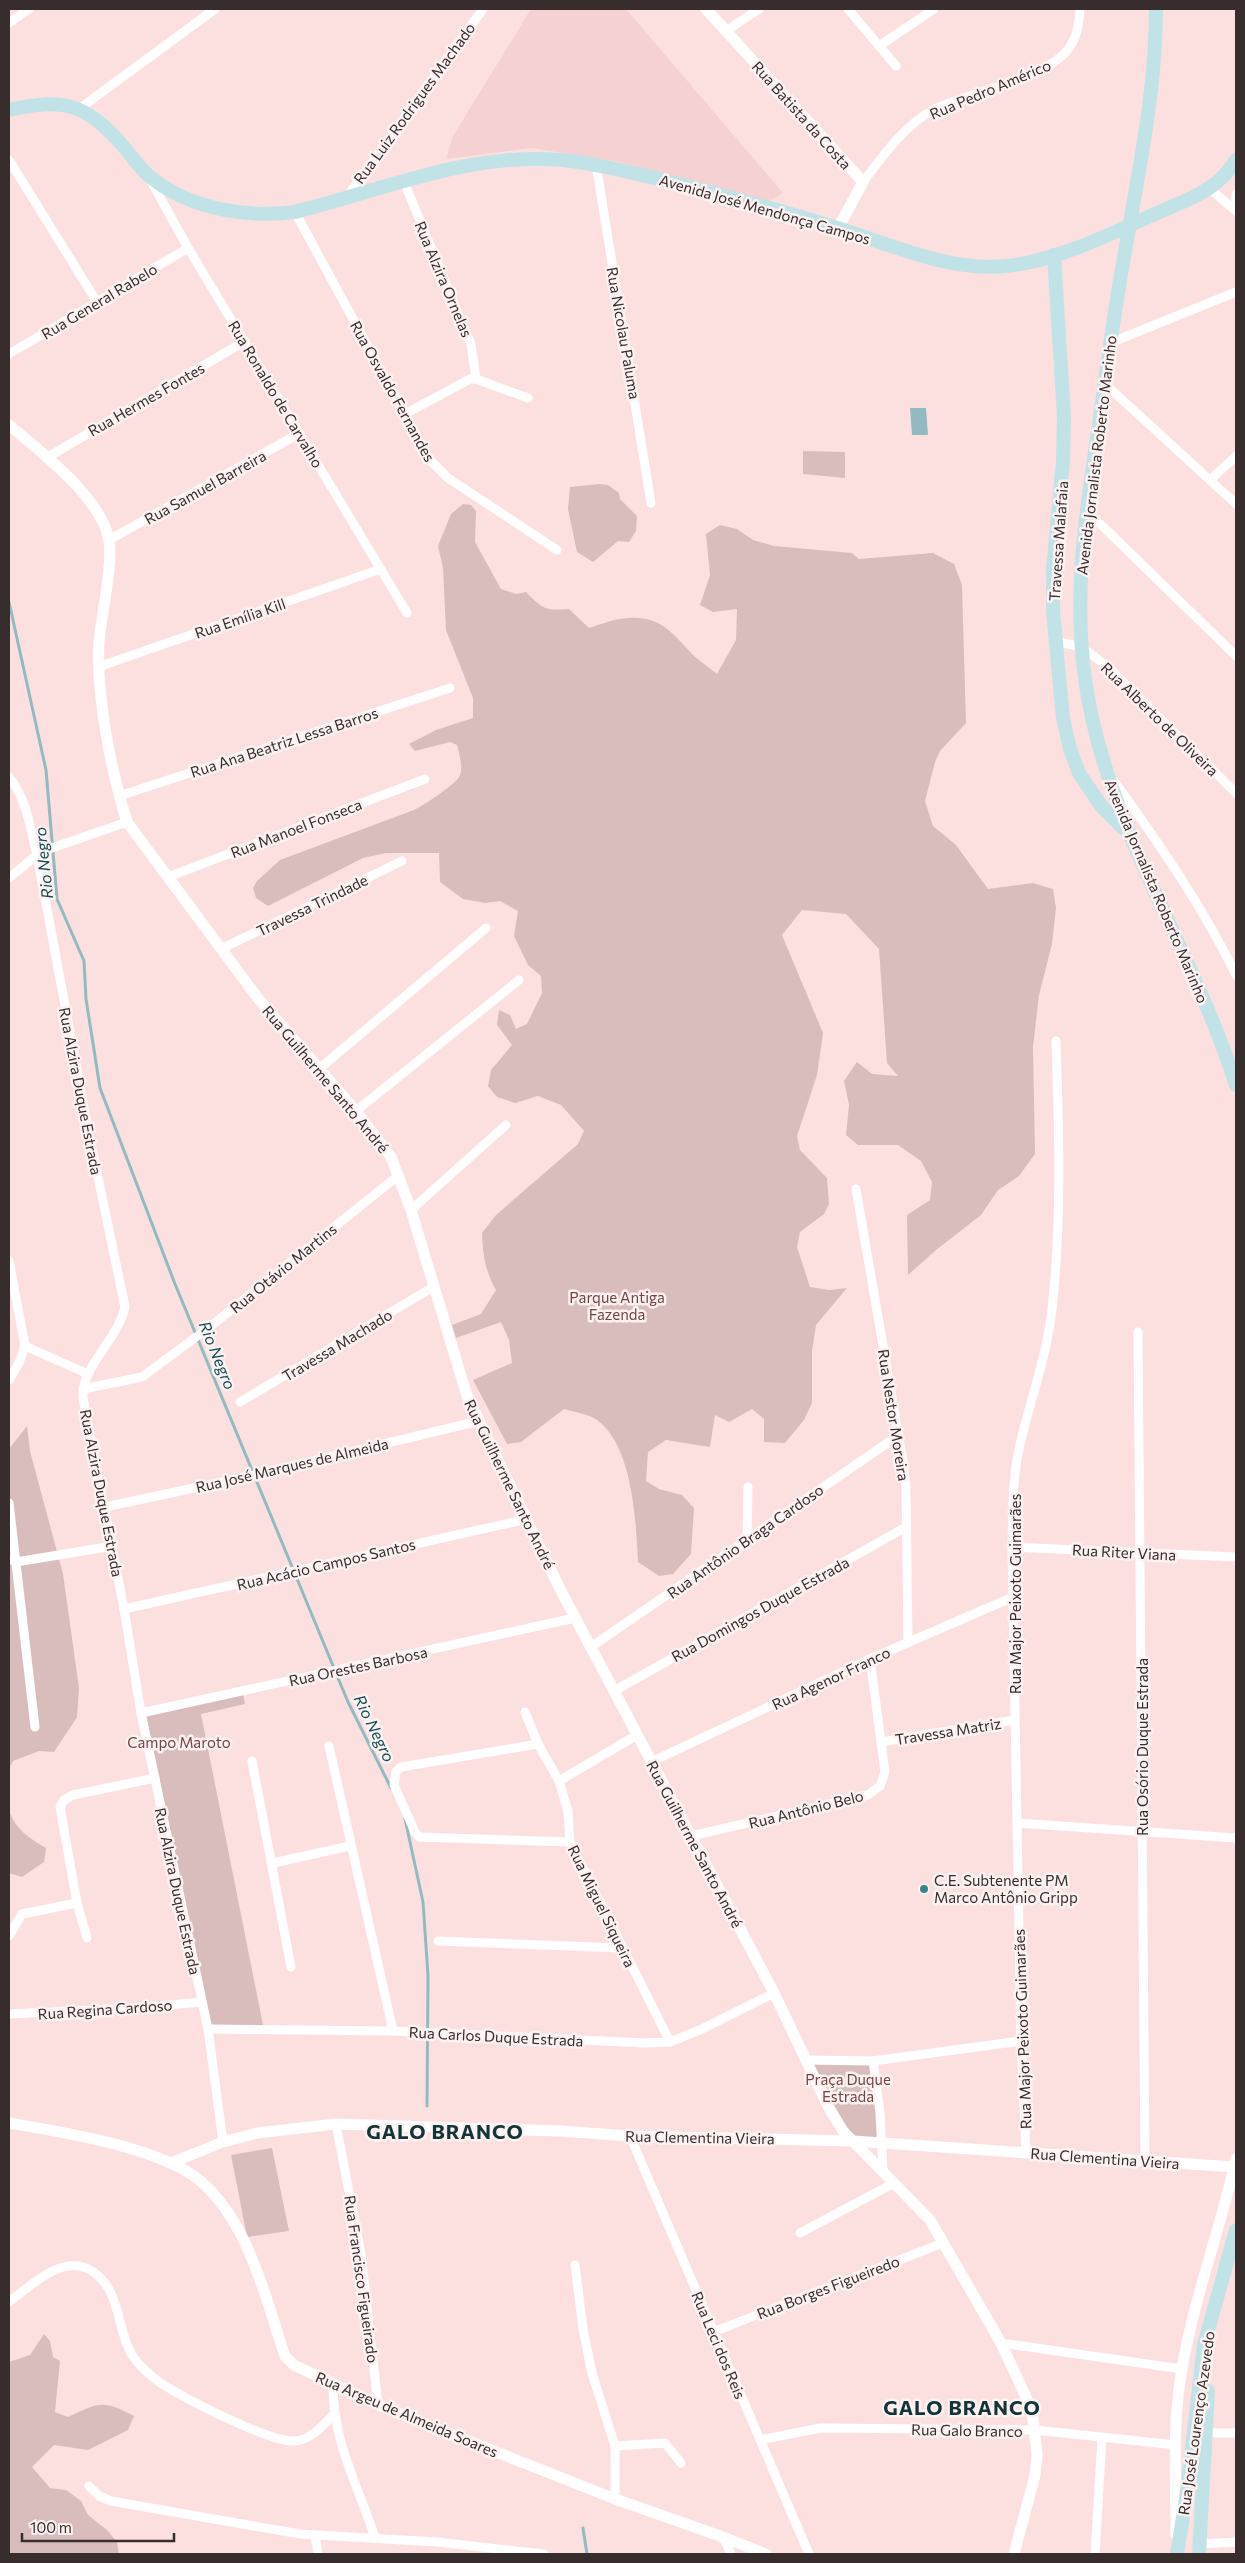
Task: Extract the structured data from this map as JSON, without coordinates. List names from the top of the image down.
{
  "streets": {
    "main road": [
      "Avenida José Mendonça Campos",
      "Avenida Jornalista Roberto Marinho",
      "Travessa Malafaia",
      "Rua José Lourenço Azevedo"
    ],
    "street": [
      "Rua Pedro Américo",
      "Rua Luiz Rodrigues Machado",
      "Rua Batista da Costa",
      "Rua Alzira Ornelas",
      "Rua General Rabelo",
      "Rua Nicolau Paluma",
      "Rua Osvaldo Fernandes",
      "Rua Ronaldo de Carvalho",
      "Rua Hermes Fontes",
      "Rua Samuel Barreira",
      "Rua Emília Kill",
      "Rua Alberto de Oliveira",
      "Rua Ana Beatriz Lessa Barros",
      "Rua Manoel Fonseca",
      "Travessa Trindade",
      "Rua Guilherme Santo André",
      "Rua Alzira Duque Estrada",
      "Rua Otávio Martins",
      "Travessa Machado",
      "Rua Nestor Moreira",
      "Rua José Marques de Almeida",
      "Rua Antônio Braga Cardoso",
      "Rua Riter Viana",
      "Rua Acácio Campos Santos",
      "Rua Major Peixoto Guimarães",
      "Rua Domingos Duque Estrada",
      "Rua Orestes Barbosa",
      "Rua Agenor Franco",
      "Travessa Matriz",
      "Rua Osório Duque Estrada",
      "Rua Antônio Belo",
      "Rua Miguel Siqueira",
      "Rua Regina Cardoso",
      "Rua Carlos Duque Estrada",
      "Rua Clementina Vieira",
      "Rua Francisco Figueirado",
      "Rua Borges Figueiredo",
      "Rua Leci dos Reis",
      "Rua Argeu de Almeida Soares",
      "Rua Galo Branco"
    ]
  },
  "crossings": [
    ["Rua Pedro Américo", "Rua Batista da Costa"],
    ["Rua Luiz Rodrigues Machado", "Avenida José Mendonça Campos"],
    ["Rua Batista da Costa", "Avenida José Mendonça Campos"],
    ["Avenida José Mendonça Campos", "Rua Alzira Ornelas"],
    ["Avenida José Mendonça Campos", "Rua Nicolau Paluma"],
    ["Avenida José Mendonça Campos", "Rua Osvaldo Fernandes"],
    ["Avenida José Mendonça Campos", "Rua Ronaldo de Carvalho"],
    ["Avenida José Mendonça Campos", "Avenida Jornalista Roberto Marinho"],
    ["Avenida José Mendonça Campos", "Travessa Malafaia"],
    ["Rua General Rabelo", "Rua Ronaldo de Carvalho"],
    ["Rua Ronaldo de Carvalho", "Rua Hermes Fontes"],
    ["Rua Ronaldo de Carvalho", "Rua Samuel Barreira"],
    ["Rua Ronaldo de Carvalho", "Rua Emília Kill"],
    ["Avenida Jornalista Roberto Marinho", "Travessa Malafaia"],
    ["Avenida Jornalista Roberto Marinho", "Rua Alberto de Oliveira"],
    ["Rua Samuel Barreira", "Rua Guilherme Santo André"],
    ["Rua Emília Kill", "Rua Guilherme Santo André"],
    ["Rua Ana Beatriz Lessa Barros", "Rua Guilherme Santo André"],
    ["Rua Manoel Fonseca", "Rua Guilherme Santo André"],
    ["Travessa Trindade", "Rua Guilherme Santo André"],
    ["Rua Guilherme Santo André", "Rua Otávio Martins"],
    ["Rua Guilherme Santo André", "Travessa Machado"],
    ["Rua Guilherme Santo André", "Rua José Marques de Almeida"],
    ["Rua Guilherme Santo André", "Rua Antônio Braga Cardoso"],
    ["Rua Guilherme Santo André", "Rua Acácio Campos Santos"],
    ["Rua Guilherme Santo André", "Rua Domingos Duque Estrada"],
    ["Rua Guilherme Santo André", "Rua Orestes Barbosa"],
    ["Rua Guilherme Santo André", "Rua Agenor Franco"],
    ["Rua Guilherme Santo André", "Rua Antônio Belo"],
    ["Rua Guilherme Santo André", "Rua Carlos Duque Estrada"],
    ["Rua Guilherme Santo André", "Rua Clementina Vieira"],
    ["Rua Guilherme Santo André", "Rua Borges Figueiredo"],
    ["Rua Guilherme Santo André", "Rua Galo Branco"],
    ["Rua Alzira Duque Estrada", "Rua Otávio Martins"],
    ["Rua Alzira Duque Estrada", "Rua José Marques de Almeida"],
    ["Rua Alzira Duque Estrada", "Rua Acácio Campos Santos"],
    ["Rua Alzira Duque Estrada", "Rua Orestes Barbosa"],
    ["Rua Alzira Duque Estrada", "Rua Regina Cardoso"],
    ["Rua Alzira Duque Estrada", "Rua Carlos Duque Estrada"],
    ["Rua Alzira Duque Estrada", "Rua Clementina Vieira"],
    ["Rua Nestor Moreira", "Rua Antônio Braga Cardoso"],
    ["Rua Nestor Moreira", "Rua Domingos Duque Estrada"],
    ["Rua Nestor Moreira", "Rua Agenor Franco"],
    ["Rua Riter Viana", "Rua Major Peixoto Guimarães"],
    ["Rua Riter Viana", "Rua Osório Duque Estrada"],
    ["Rua Major Peixoto Guimarães", "Rua Agenor Franco"],
    ["Rua Major Peixoto Guimarães", "Travessa Matriz"],
    ["Rua Major Peixoto Guimarães", "Rua Clementina Vieira"],
    ["Rua Agenor Franco", "Rua Antônio Belo"],
    ["Travessa Matriz", "Rua Antônio Belo"],
    ["Rua Osório Duque Estrada", "Rua Clementina Vieira"],
    ["Rua Miguel Siqueira", "Rua Carlos Duque Estrada"],
    ["Rua Clementina Vieira", "Rua Francisco Figueirado"],
    ["Rua Clementina Vieira", "Rua Leci dos Reis"],
    ["Rua Clementina Vieira", "Rua Argeu de Almeida Soares"],
    ["Rua Francisco Figueirado", "Rua Argeu de Almeida Soares"],
    ["Rua Borges Figueiredo", "Rua Leci dos Reis"],
    ["Rua Leci dos Reis", "Rua Galo Branco"]
  ],
  "districts": ["GALO BRANCO", "GALO BRANCO"],
  "water": ["Rio Negro"],
  "parks": ["Parque Antiga Fazenda", "Campo Maroto", "Praça Duque Estrada"],
  "places": ["C.E. Subtenente PM Marco Antônio Gripp"],
  "scale_bar": "100 m"
}
